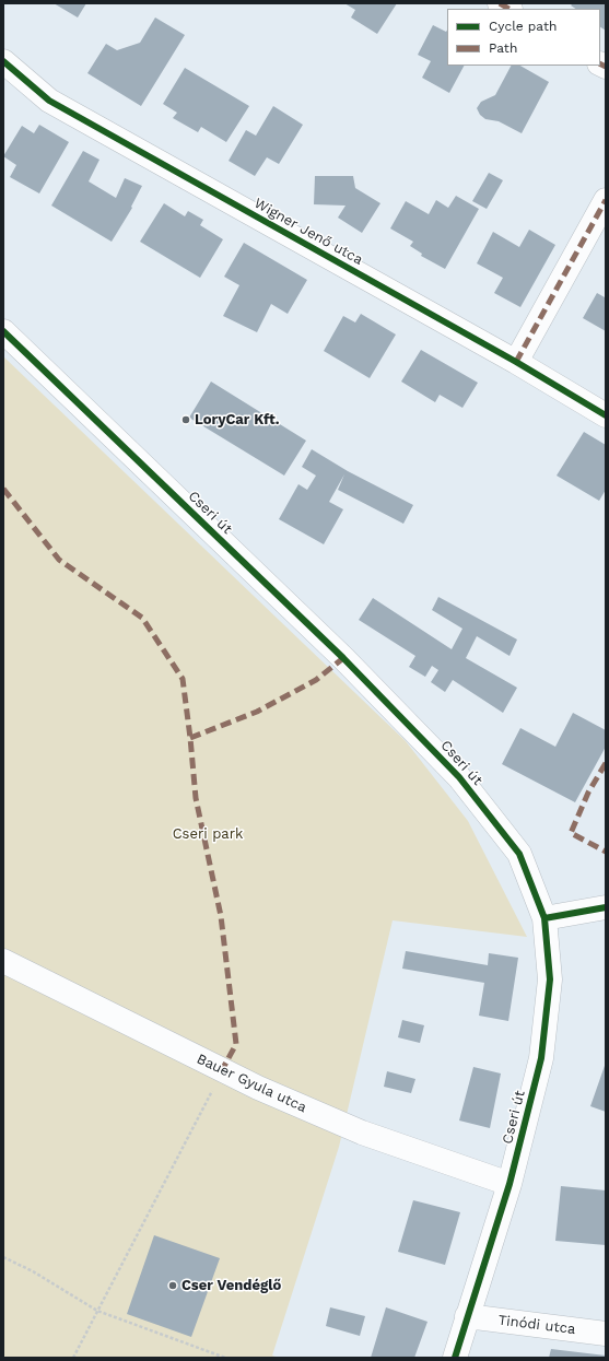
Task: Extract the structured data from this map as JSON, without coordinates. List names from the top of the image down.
{
  "streets": {
    "street": [
      "Wigner Jenő utca",
      "Cseri út",
      "Bauer Gyula utca",
      "Tinódi utca"
    ]
  },
  "crossings": [
    ["Cseri út", "Bauer Gyula utca"],
    ["Cseri út", "Tinódi utca"]
  ],
  "parks": ["Cseri park"],
  "places": ["LoryCar Kft.", "Cser Vendéglő"],
  "legend": ["Cycle path", "Path"]
}
